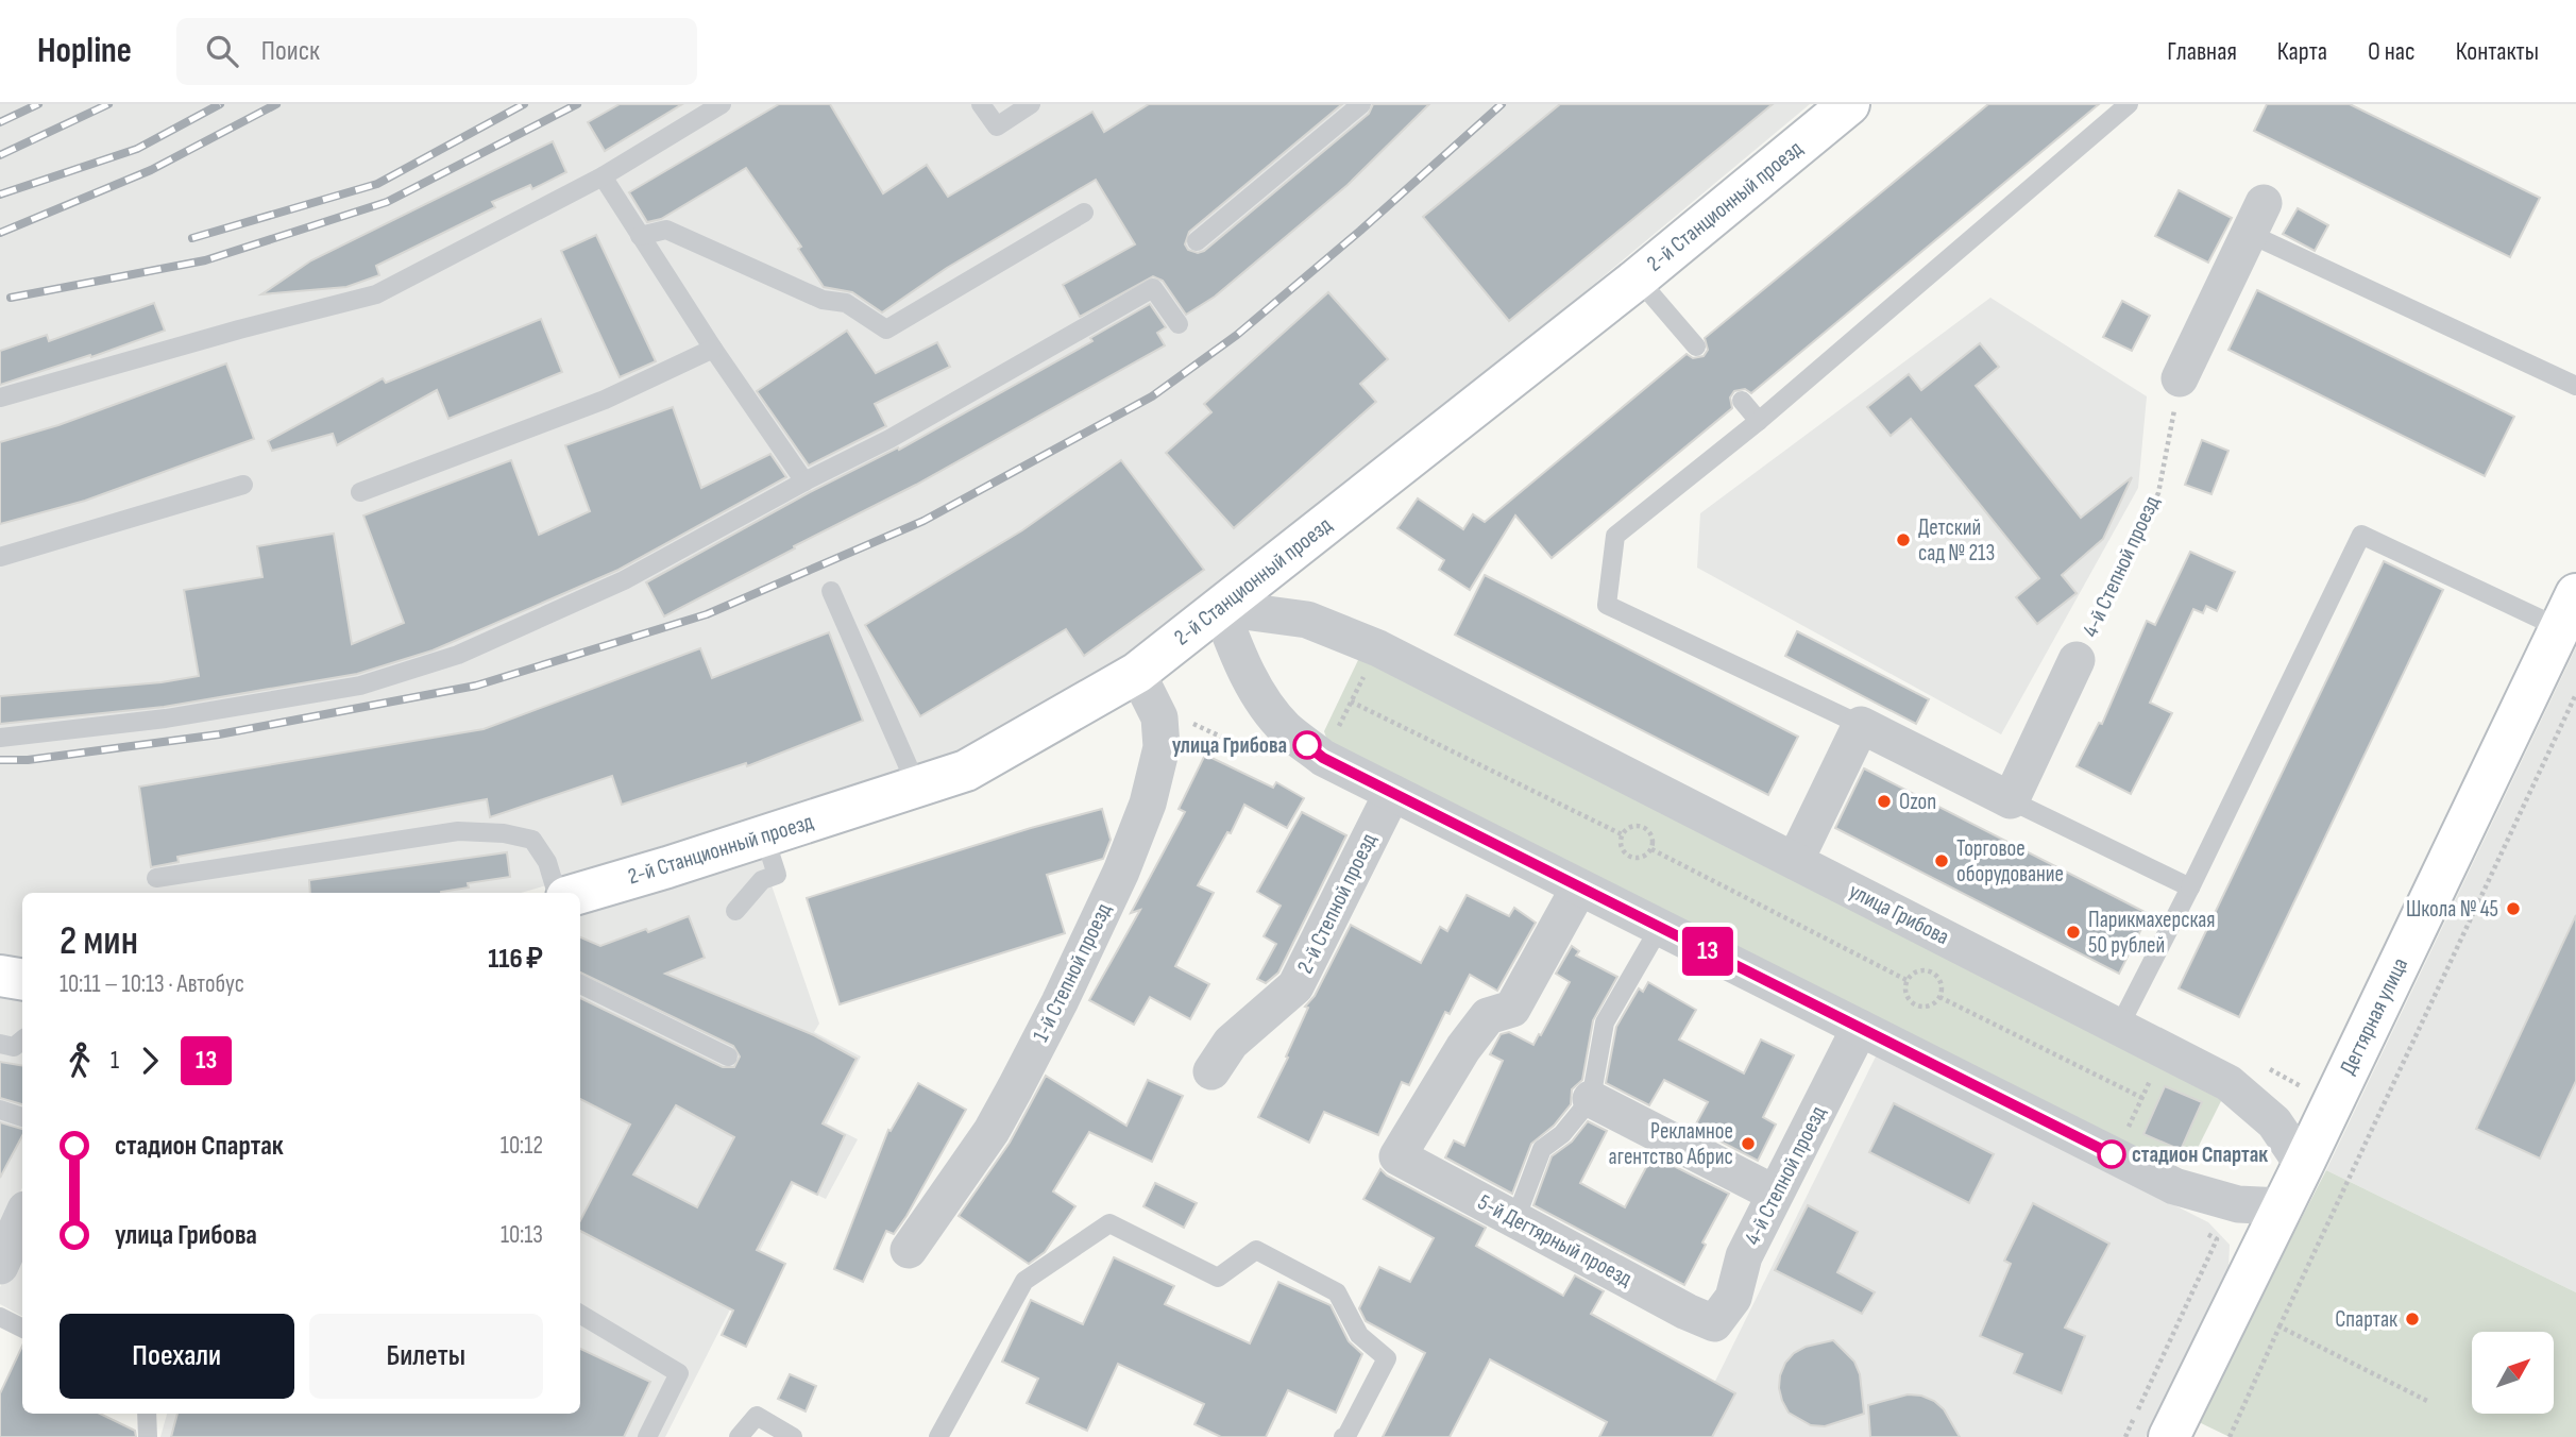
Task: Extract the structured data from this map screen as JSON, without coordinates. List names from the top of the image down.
{
  "streets": {
    "main road": ["2-й Станционный проезд", "Дегтярная улица"],
    "street": [
      "4-й Степной проезд",
      "2-й Степной проезд",
      "улица Грибова",
      "1-й Степной проезд",
      "5-й Дегтярный проезд"
    ]
  },
  "crossings": [
    ["2-й Станционный проезд", "улица Грибова"],
    ["2-й Станционный проезд", "1-й Степной проезд"],
    ["4-й Степной проезд", "5-й Дегтярный проезд"],
    ["улица Грибова", "Дегтярная улица"]
  ],
  "places": [
    "Детский сад № 213",
    "улица Грибова",
    "Ozon",
    "Торговое оборудование",
    "Школа № 45",
    "Парикмахерская 50 рублей",
    "Рекламное агентство Абрис",
    "стадион Спартак",
    "Спартак"
  ],
  "lines": ["bus line 13"],
  "north": "top right",
  "page": {
    "header": "Hopline",
    "search": "Поиск",
    "nav": [
      "Главная",
      "Карта",
      "О нас",
      "Контакты"
    ],
    "on_map": "13",
    "heading": ["2 мин", "10:11 – 10:13 · Автобус", "116 ₽"],
    "legs": ["1", "13"],
    "list": [
      {
        "name": "стадион Спартак",
        "value": "10:12"
      },
      {
        "name": "улица Грибова",
        "value": "10:13"
      }
    ],
    "buttons": ["Поехали", "Билеты"]
  }
}
